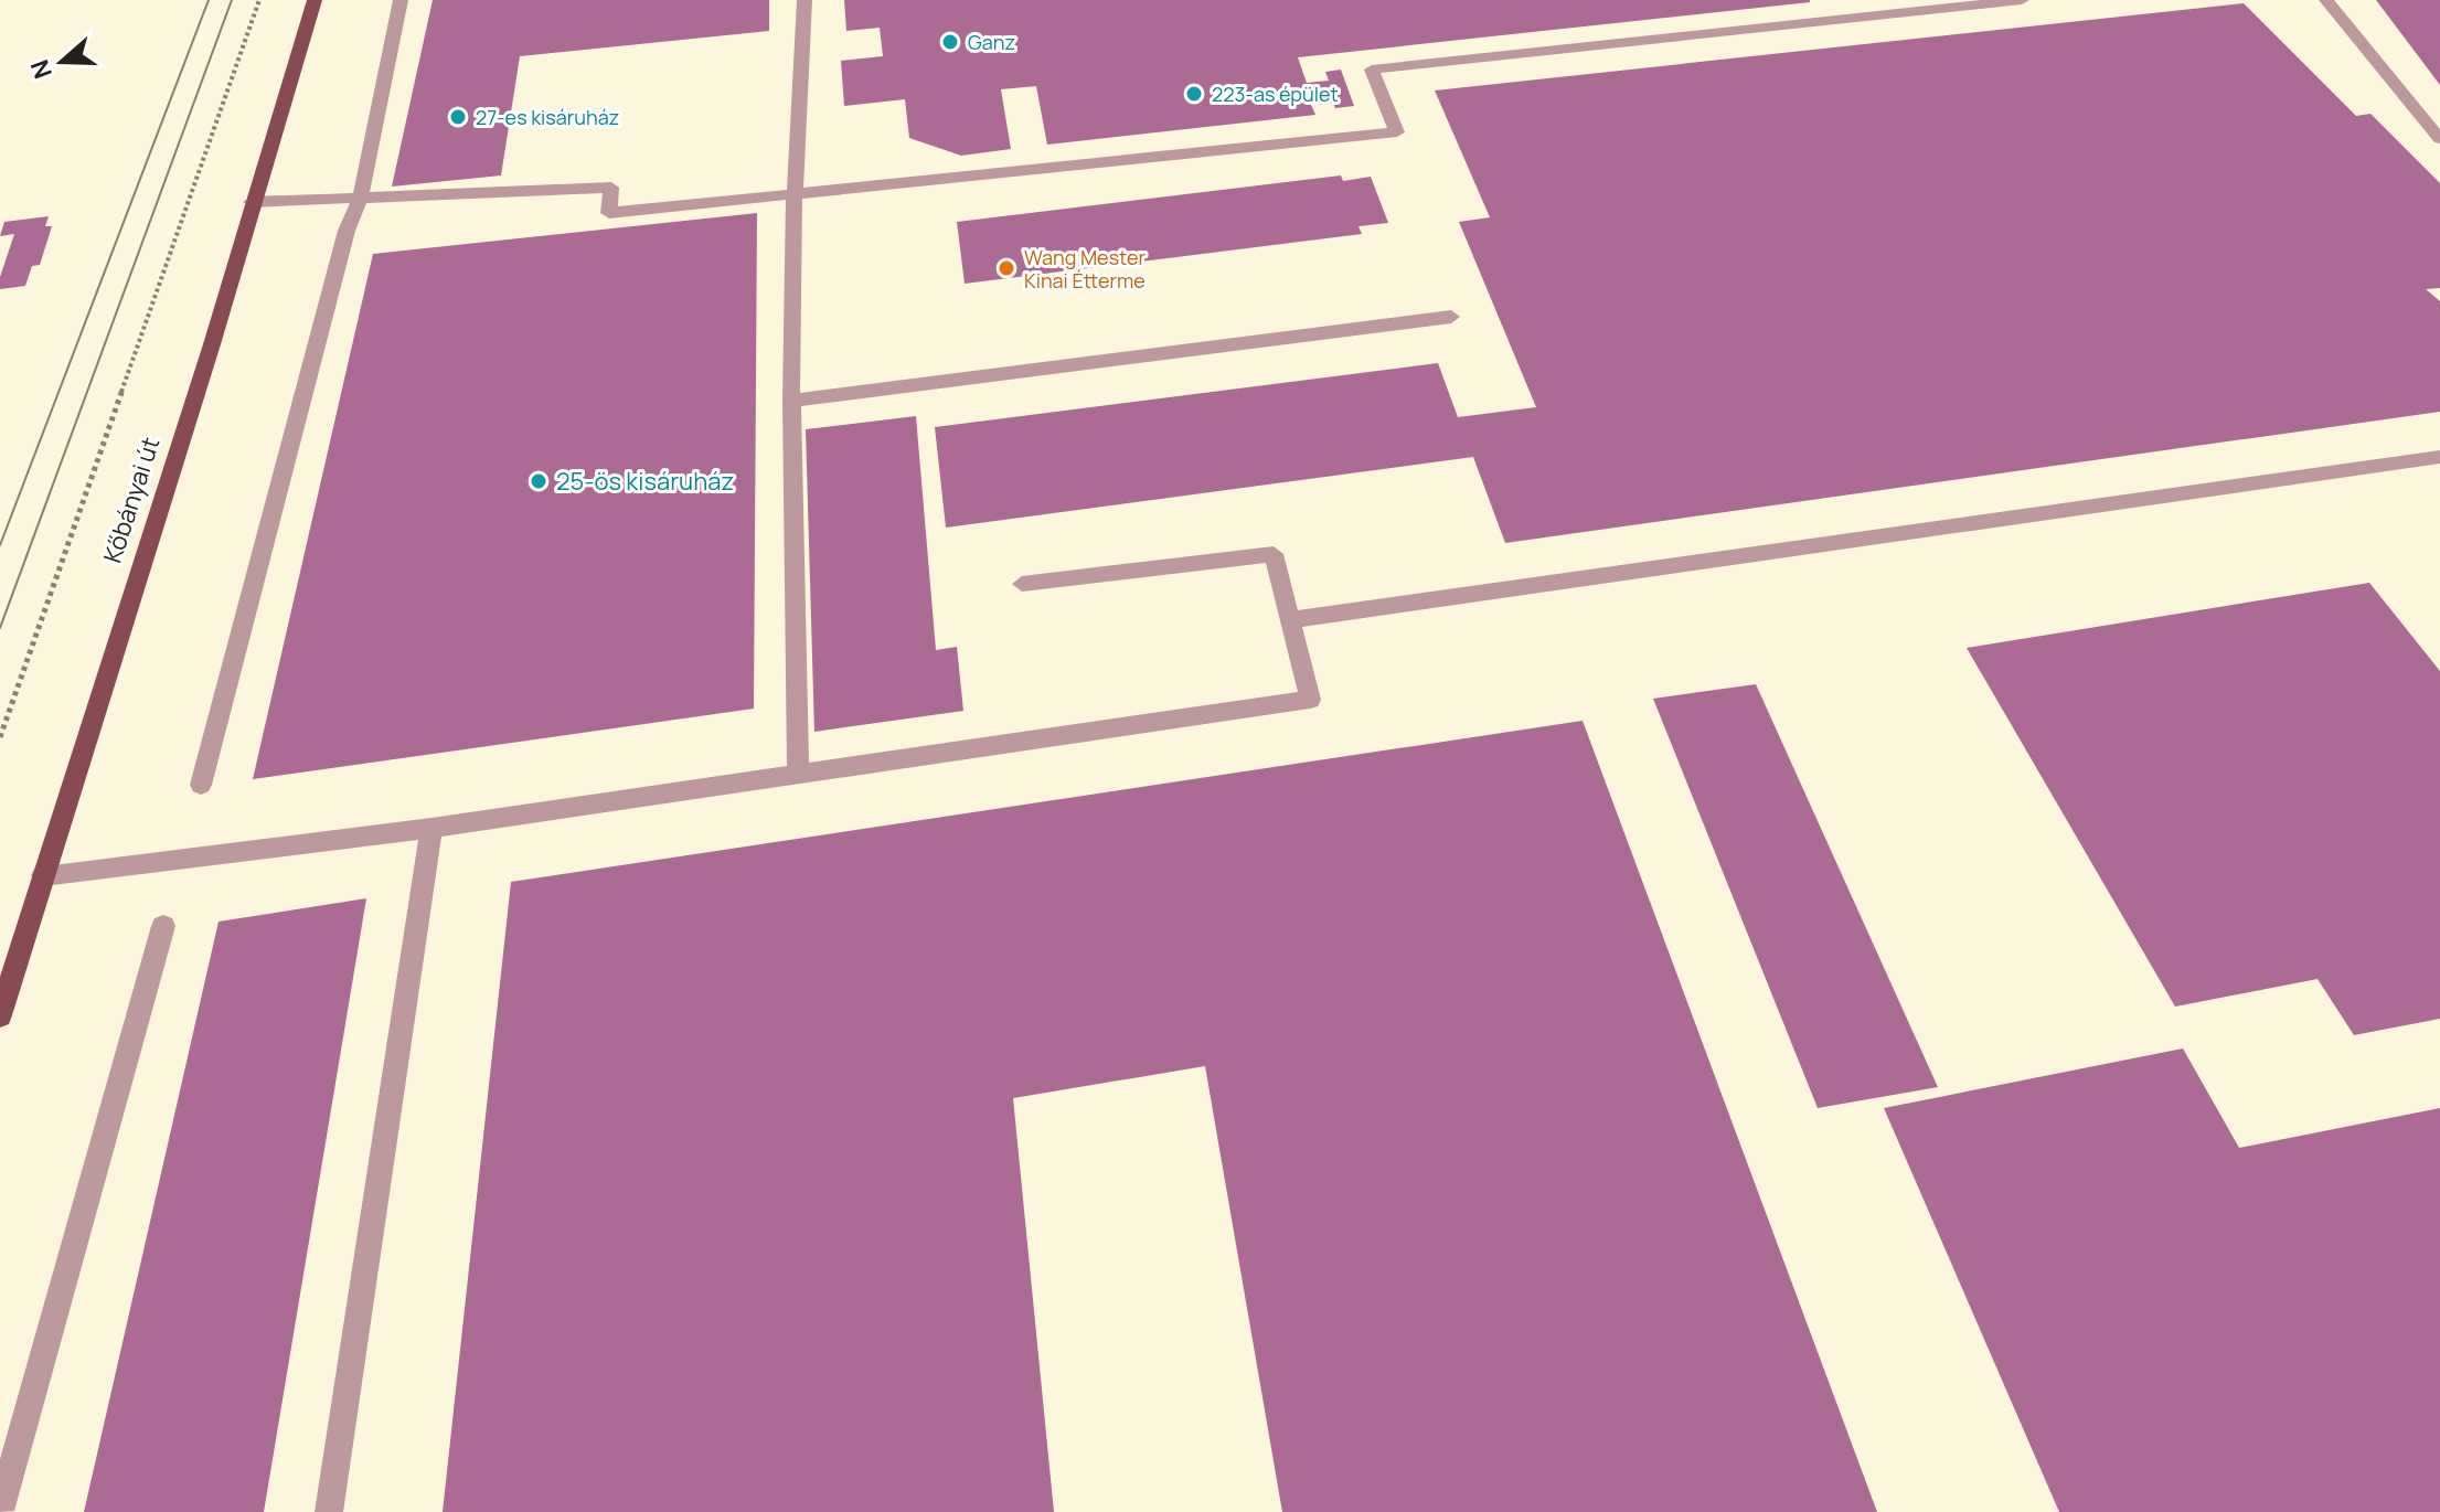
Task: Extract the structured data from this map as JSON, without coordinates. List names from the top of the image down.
{
  "streets": {
    "main road": ["Kőbányai út"]
  },
  "places": [
    "Ganz",
    "223-as épület",
    "27-es kisáruház",
    "Wang Mester Kinai Étterme",
    "25-ös kisáruház"
  ],
  "north": "left"
}
